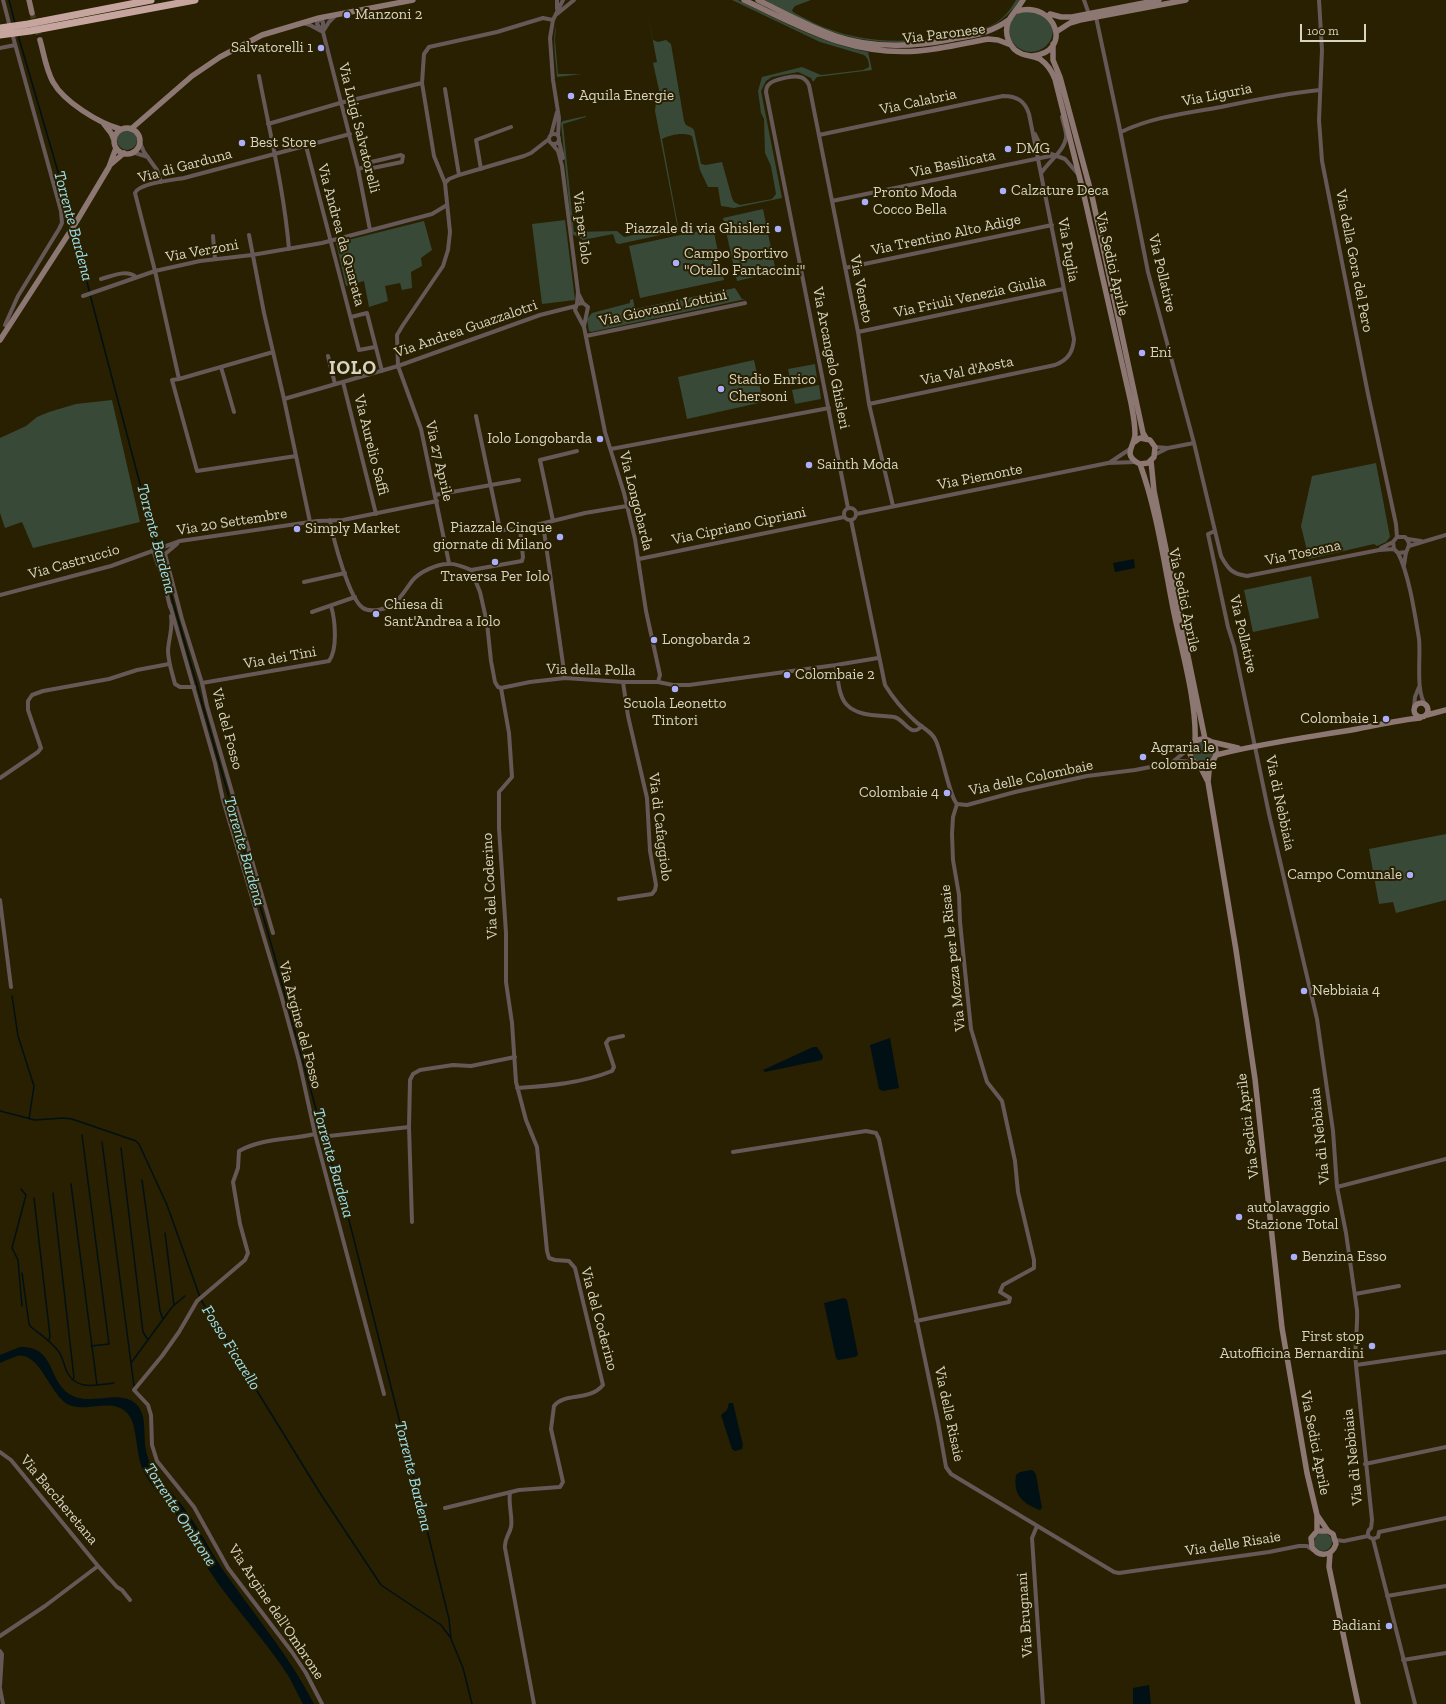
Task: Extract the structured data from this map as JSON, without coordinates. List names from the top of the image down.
{
  "streets": {
    "main road": ["Via Paronese", "Via Sedici Aprile"],
    "street": [
      "Via Liguria",
      "Via Calabria",
      "Via Luigi Salvatorelli",
      "Via Basilicata",
      "Via di Garduna",
      "Via per Iolo",
      "Via Andrea da Quarata",
      "Via Trentino Alto Adige",
      "Via Puglia",
      "Via Verzoni",
      "Via della Gora del Pero",
      "Via Pollative",
      "Via Veneto",
      "Via Friuli Venezia Giulia",
      "Via Giovanni Lottini",
      "Via Andrea Guazzalotri",
      "Via Arcangelo Ghisleri",
      "Via Val d'Aosta",
      "Via Aurelio Saffi",
      "Via 27 Aprile",
      "Via Piemonte",
      "Via Longobarda",
      "Via 20 Settembre",
      "Via Cipriano Cipriani",
      "Via Toscana",
      "Via Castruccio",
      "Via dei Tini",
      "Via della Polla",
      "Via del Fosso",
      "Via delle Colombaie",
      "Via di Nebbiaia",
      "Via di Cafaggiolo",
      "Via del Coderino",
      "Via Mozza per le Risaie",
      "Via Argine del Fosso",
      "Via delle Risaie",
      "Via Baccheretana",
      "Via Argine dell'Ombrone",
      "Via Brugnani"
    ]
  },
  "crossings": [
    ["Via Paronese", "Via Sedici Aprile"],
    ["Via Liguria", "Via della Gora del Pero"],
    ["Via Liguria", "Via Pollative"],
    ["Via Calabria", "Via Puglia"],
    ["Via Calabria", "Via Veneto"],
    ["Via Luigi Salvatorelli", "Via Andrea da Quarata"],
    ["Via Luigi Salvatorelli", "Via Verzoni"],
    ["Via Basilicata", "Via Puglia"],
    ["Via Basilicata", "Via Veneto"],
    ["Via di Garduna", "Via Andrea da Quarata"],
    ["Via di Garduna", "Via Verzoni"],
    ["Via per Iolo", "Via Andrea Guazzalotri"],
    ["Via per Iolo", "Via 27 Aprile"],
    ["Via per Iolo", "Via Longobarda"],
    ["Via Andrea da Quarata", "Via Verzoni"],
    ["Via Trentino Alto Adige", "Via Puglia"],
    ["Via Trentino Alto Adige", "Via Veneto"],
    ["Via Puglia", "Via Friuli Venezia Giulia"],
    ["Via Puglia", "Via Val d'Aosta"],
    ["Via Verzoni", "Via 27 Aprile"],
    ["Via della Gora del Pero", "Via Toscana"],
    ["Via Sedici Aprile", "Via Piemonte"],
    ["Via Sedici Aprile", "Via delle Colombaie"],
    ["Via Sedici Aprile", "Via delle Risaie"],
    ["Via Pollative", "Via Toscana"],
    ["Via Pollative", "Via di Nebbiaia"],
    ["Via Veneto", "Via Friuli Venezia Giulia"],
    ["Via Veneto", "Via Arcangelo Ghisleri"],
    ["Via Veneto", "Via Val d'Aosta"],
    ["Via Veneto", "Via Piemonte"],
    ["Via Giovanni Lottini", "Via Longobarda"],
    ["Via Andrea Guazzalotri", "Via Aurelio Saffi"],
    ["Via Andrea Guazzalotri", "Via 27 Aprile"],
    ["Via Andrea Guazzalotri", "Via Longobarda"],
    ["Via Arcangelo Ghisleri", "Via Piemonte"],
    ["Via Arcangelo Ghisleri", "Via Cipriano Cipriani"],
    ["Via Aurelio Saffi", "Via 20 Settembre"],
    ["Via 27 Aprile", "Via 20 Settembre"],
    ["Via Piemonte", "Via Cipriano Cipriani"],
    ["Via Longobarda", "Via Cipriano Cipriani"],
    ["Via Longobarda", "Via della Polla"],
    ["Via 20 Settembre", "Via Castruccio"],
    ["Via 20 Settembre", "Via del Fosso"],
    ["Via dei Tini", "Via del Fosso"],
    ["Via della Polla", "Via di Cafaggiolo"],
    ["Via della Polla", "Via del Coderino"],
    ["Via delle Colombaie", "Via Mozza per le Risaie"],
    ["Via Mozza per le Risaie", "Via delle Risaie"],
    ["Via Argine del Fosso", "Via Argine dell'Ombrone"],
    ["Via delle Risaie", "Via Brugnani"]
  ],
  "districts": ["IOLO"],
  "water": ["Torrente Bardena", "Fosso Ficarello", "Torrente Ombrone"],
  "places": [
    "Manzoni 2",
    "Salvatorelli 1",
    "Aquila Energie",
    "Best Store",
    "DMG",
    "Calzature Deca",
    "Pronto Moda Cocco Bella",
    "Piazzale di via Ghisleri",
    "Campo Sportivo \"Otello Fantaccini\"",
    "Eni",
    "Stadio Enrico Chersoni",
    "Iolo Longobarda",
    "Sainth Moda",
    "Simply Market",
    "Piazzale Cinque giornate di Milano",
    "Traversa Per Iolo",
    "Chiesa di Sant'Andrea a Iolo",
    "Longobarda 2",
    "Colombaie 2",
    "Scuola Leonetto Tintori",
    "Colombaie 1",
    "Agraria le colombaie",
    "Colombaie 4",
    "Campo Comunale",
    "Nebbiaia 4",
    "autolavaggio Stazione Total",
    "Benzina Esso",
    "First stop Autofficina Bernardini",
    "Badiani"
  ],
  "scale_bar": "100 m"
}
